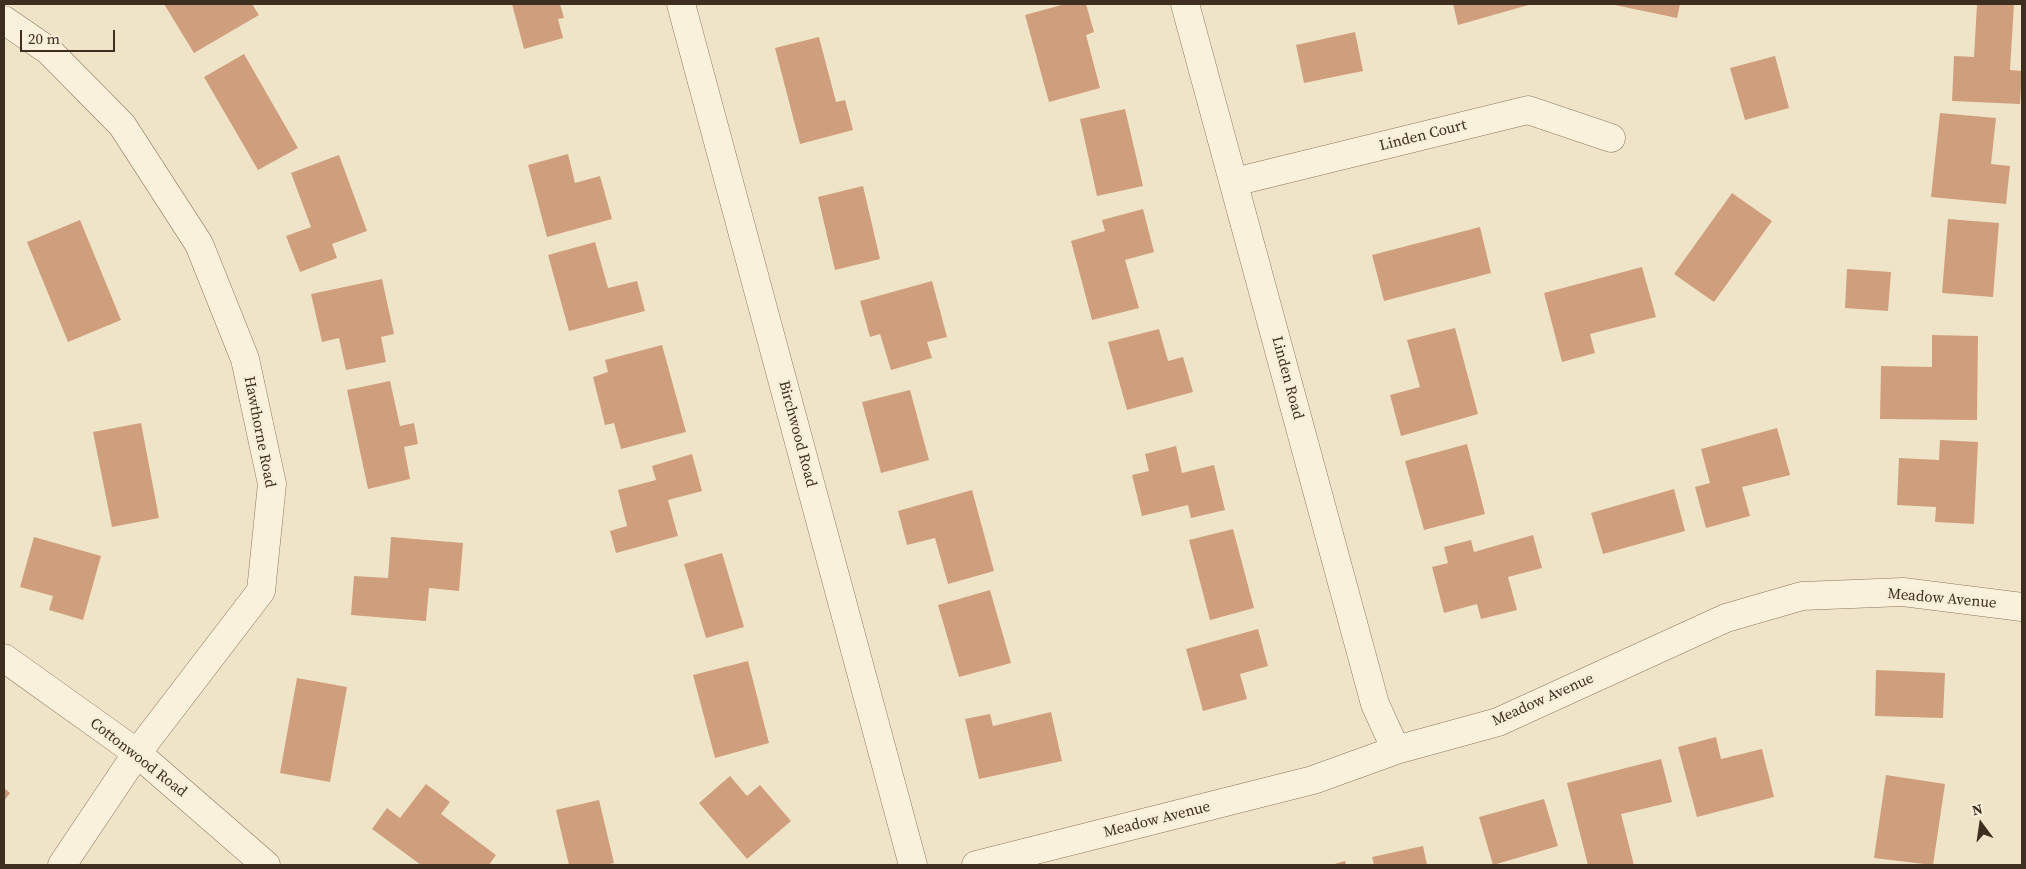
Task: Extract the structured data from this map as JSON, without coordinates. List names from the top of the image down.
{
  "streets": {
    "street": [
      "Linden Court",
      "Linden Road",
      "Hawthorne Road",
      "Birchwood Road",
      "Meadow Avenue",
      "Cottonwood Road"
    ]
  },
  "crossings": [
    ["Linden Court", "Linden Road"],
    ["Linden Road", "Meadow Avenue"],
    ["Hawthorne Road", "Cottonwood Road"]
  ],
  "scale_bar": "20 m",
  "north": "top"
}
